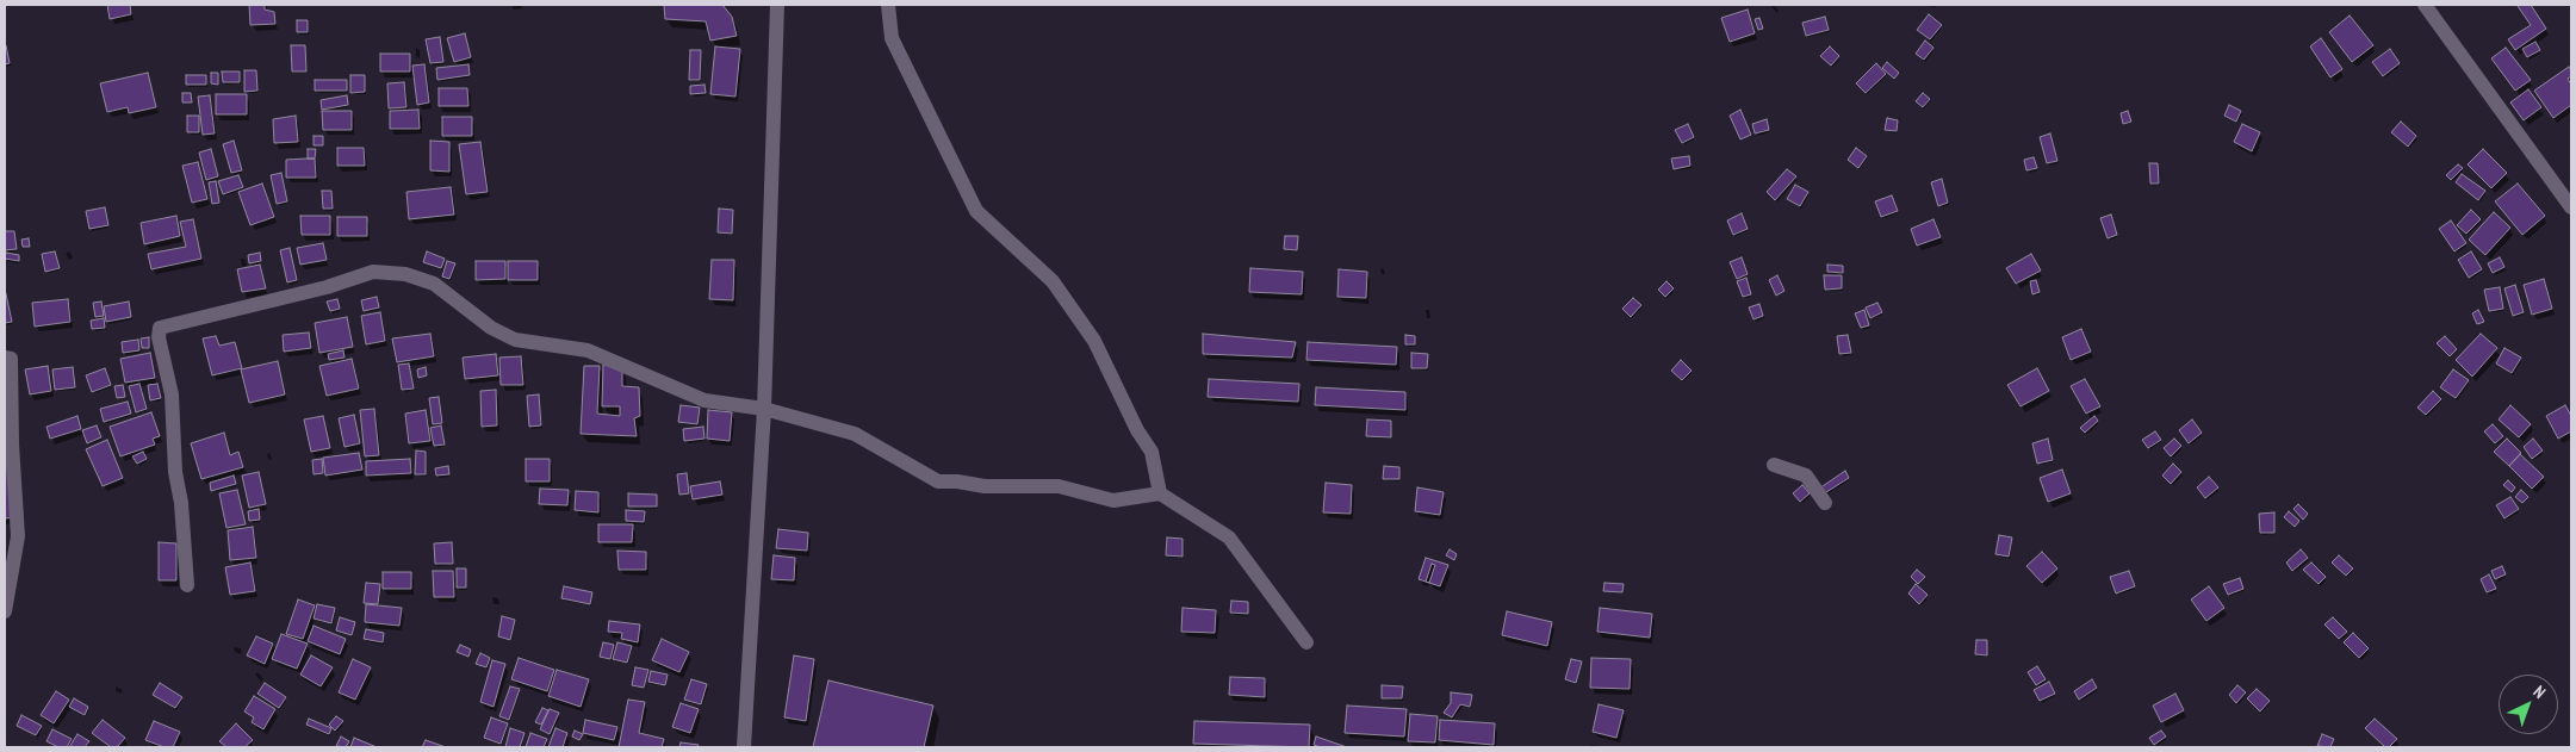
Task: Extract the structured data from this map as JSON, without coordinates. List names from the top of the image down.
{
  "north": "top right"
}
